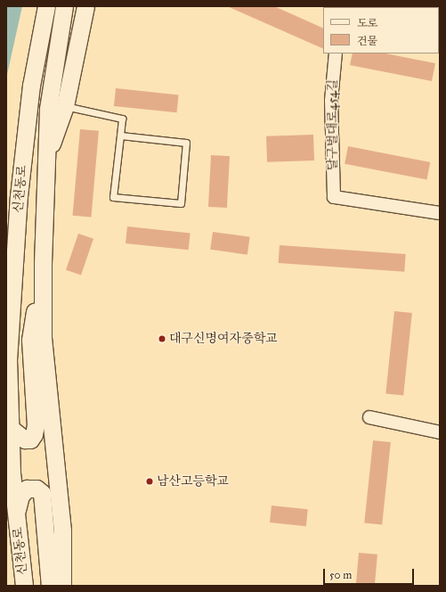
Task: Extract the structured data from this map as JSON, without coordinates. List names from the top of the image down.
{
  "streets": {
    "main road": ["신천동로"],
    "street": ["달구벌대로454길"]
  },
  "places": ["대구신명여자중학교", "남산고등학교"],
  "legend": ["도로", "건물"],
  "scale_bar": "50 m"
}
